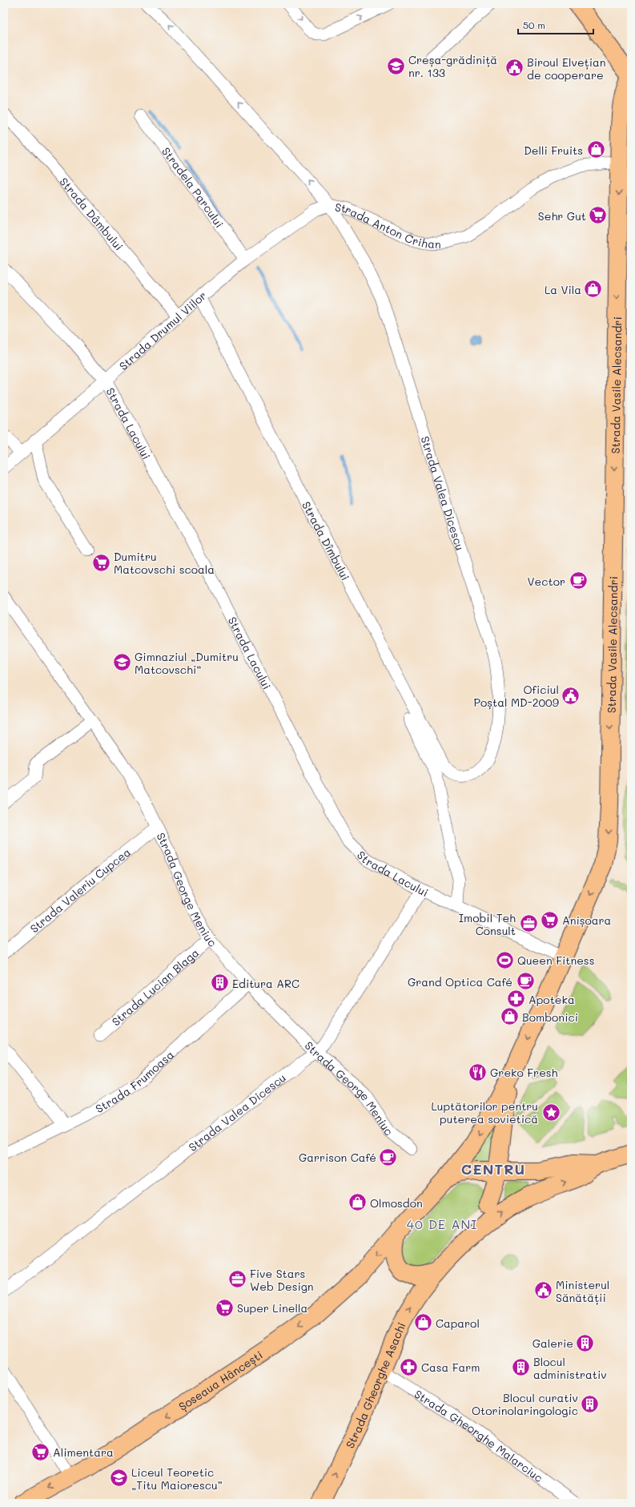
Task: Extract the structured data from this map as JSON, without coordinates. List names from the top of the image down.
{
  "streets": {
    "main road": ["Strada Vasile Alecsandri", "Șoseaua Hâncești", "Strada Gheorghe Asachi"],
    "street": [
      "Stradela Parcului",
      "Strada Dâmbului",
      "Strada Anton Crihan",
      "Strada Drumul Viilor",
      "Strada Lacului",
      "Strada Valea Dicescu",
      "Strada Dîmbului",
      "Strada George Meniuc",
      "Strada Valeriu Cupcea",
      "Strada Lucian Blaga",
      "Strada Frumoasa",
      "Strada Gheorghe Malarciuc"
    ]
  },
  "crossings": [
    ["Stradela Parcului", "Strada Drumul Viilor"],
    ["Strada Dâmbului", "Strada Drumul Viilor"],
    ["Strada Anton Crihan", "Strada Drumul Viilor"],
    ["Strada Anton Crihan", "Strada Vasile Alecsandri"],
    ["Strada Anton Crihan", "Strada Valea Dicescu"],
    ["Strada Drumul Viilor", "Strada Lacului"],
    ["Strada Drumul Viilor", "Strada Valea Dicescu"],
    ["Strada Drumul Viilor", "Strada Dîmbului"],
    ["Strada Vasile Alecsandri", "Strada Lacului"],
    ["Strada Vasile Alecsandri", "Șoseaua Hâncești"],
    ["Strada Lacului", "Strada Valea Dicescu"],
    ["Strada Valea Dicescu", "Strada Dîmbului"],
    ["Strada Valea Dicescu", "Strada George Meniuc"],
    ["Strada George Meniuc", "Strada Valeriu Cupcea"],
    ["Strada George Meniuc", "Strada Lucian Blaga"],
    ["Strada George Meniuc", "Strada Frumoasa"],
    ["Strada Gheorghe Asachi", "Strada Gheorghe Malarciuc"]
  ],
  "one_way": [
    "Strada Anton Crihan",
    "Strada Vasile Alecsandri",
    "Șoseaua Hâncești",
    "Strada Gheorghe Asachi"
  ],
  "districts": ["CENTRU", "40 DE ANI"],
  "places": {
    "school or university": ["Creșa-grădiniță nr. 133", "Gimnaziul „Dumitru Matcovschi“", "Liceul Teoretic „Titu Maiorescu”"],
    "public building": ["Biroul Elvețian de cooperare", "Oficiul Poștal MD-2009", "Ministerul Sănătății"],
    "shop": [
      "Delli Fruits",
      "La Vila",
      "Bombonici",
      "Olmosdon",
      "Caparol"
    ],
    "supermarket": [
      "Sehr Gut",
      "Dumitru Matcovschi scoala",
      "Anișoara",
      "Super Linella",
      "Alimentara"
    ],
    "cafe": ["Vector", "Grand Optica Café", "Garrison Café"],
    "office": ["Imobil Teh Consult", "Five Stars Web Design"],
    "sports": ["Queen Fitness"],
    "building": [
      "Editura ARC",
      "Galerie",
      "Blocul administrativ",
      "Blocul curativ Otorinolaringologic"
    ],
    "pharmacy": ["Apoteka", "Casa Farm"],
    "restaurant": ["Greko Fresh"],
    "place": ["Luptătorilor pentru puterea sovietică"]
  },
  "scale_bar": "50 m"
}
